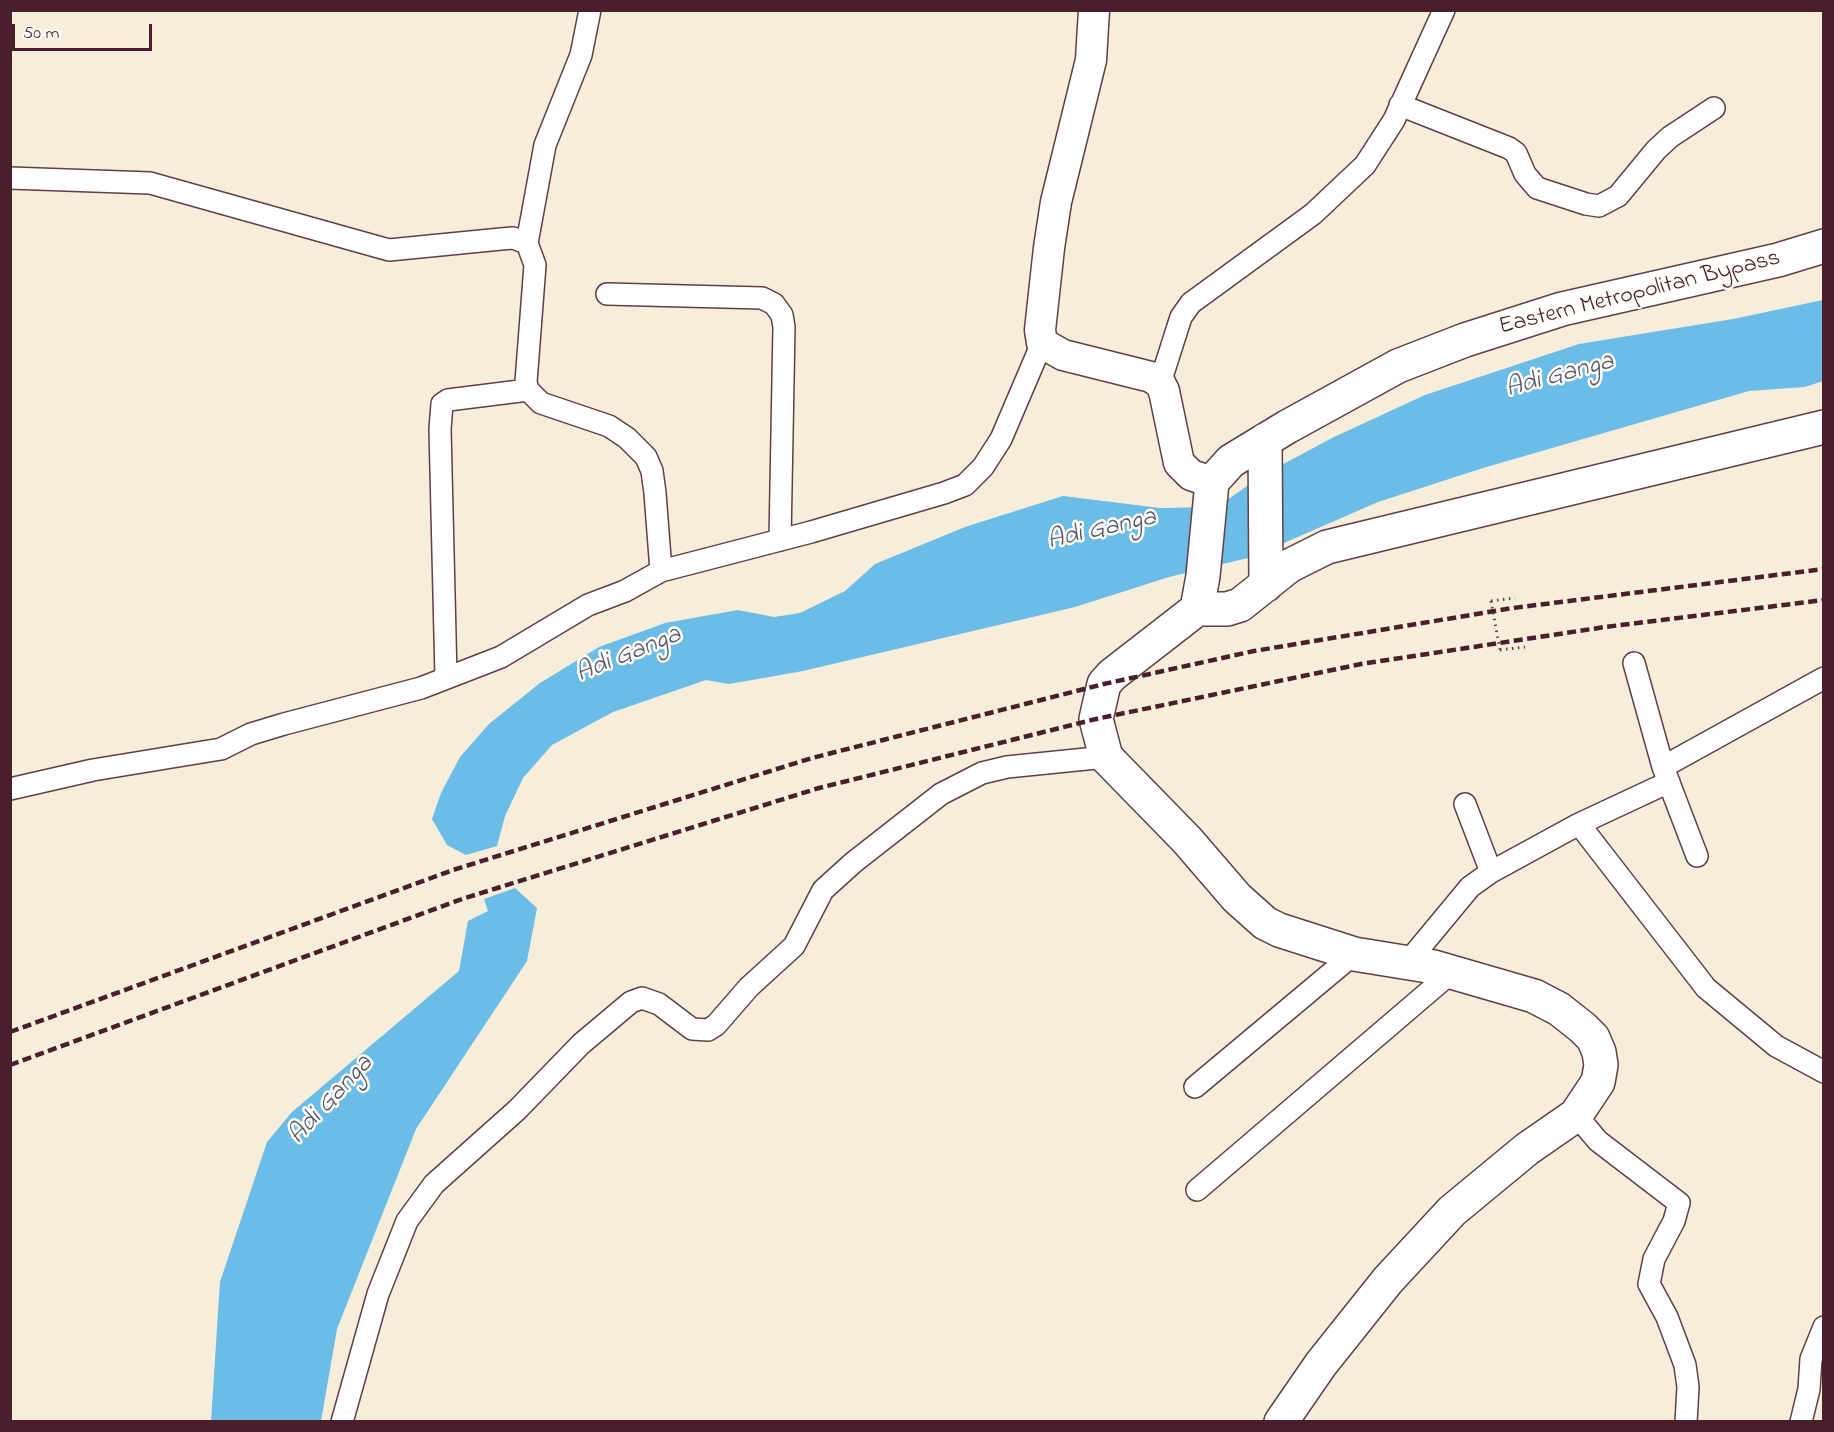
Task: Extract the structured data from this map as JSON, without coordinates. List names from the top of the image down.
{
  "streets": {
    "main road": ["Eastern Metropolitan Bypass"]
  },
  "water": ["Adi Ganga"],
  "scale_bar": "50 m"
}
